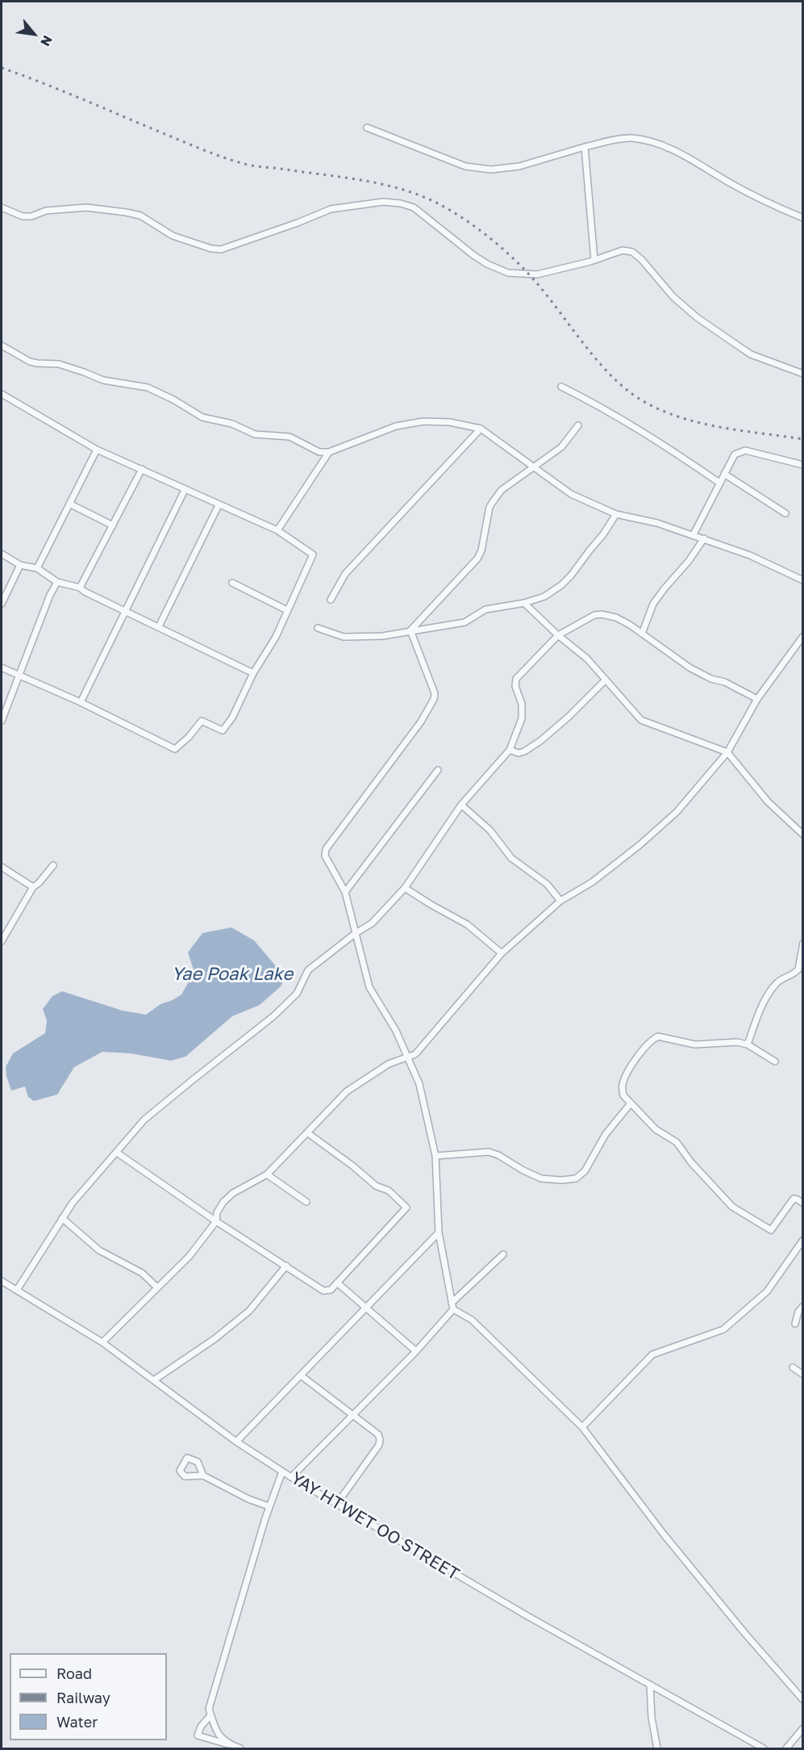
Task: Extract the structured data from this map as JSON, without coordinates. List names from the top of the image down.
{
  "streets": {
    "street": ["YAY HTWET OO STREET"]
  },
  "water": ["Yae Poak Lake"],
  "legend": ["Road", "Railway", "Water"],
  "north": "bottom right"
}
